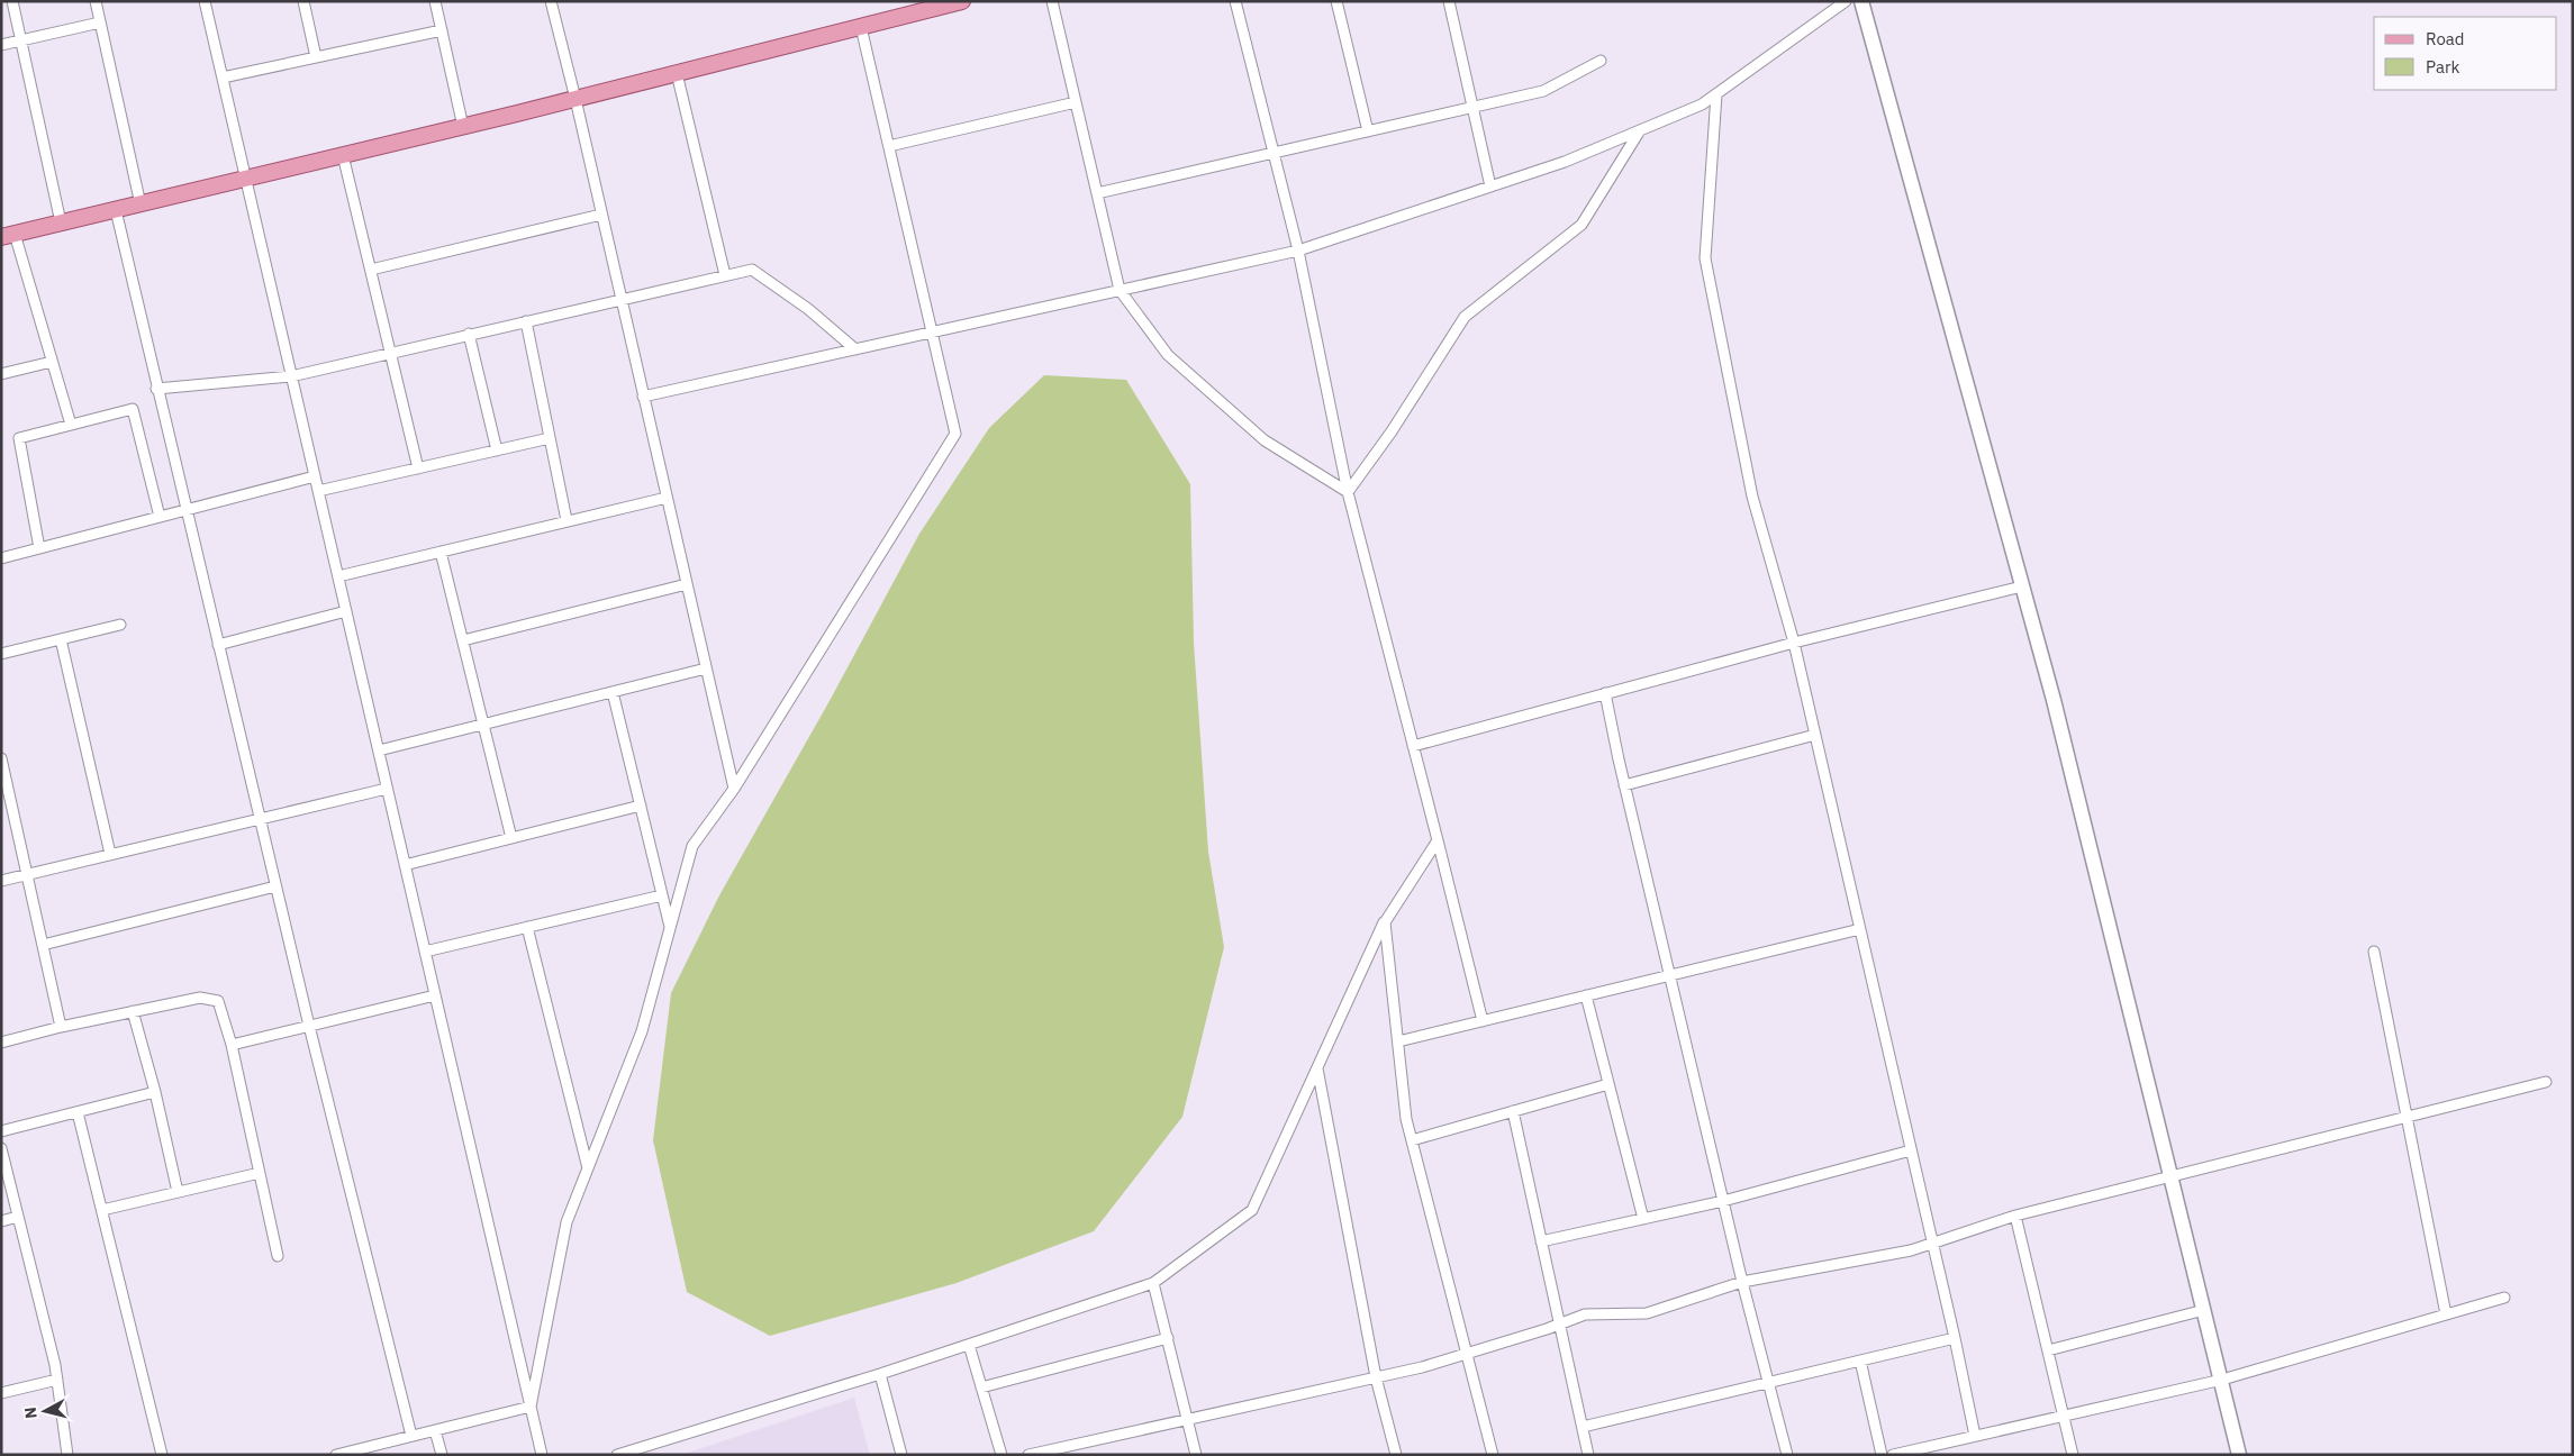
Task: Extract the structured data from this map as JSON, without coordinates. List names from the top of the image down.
{
  "legend": ["Road", "Park"],
  "north": "left"
}
